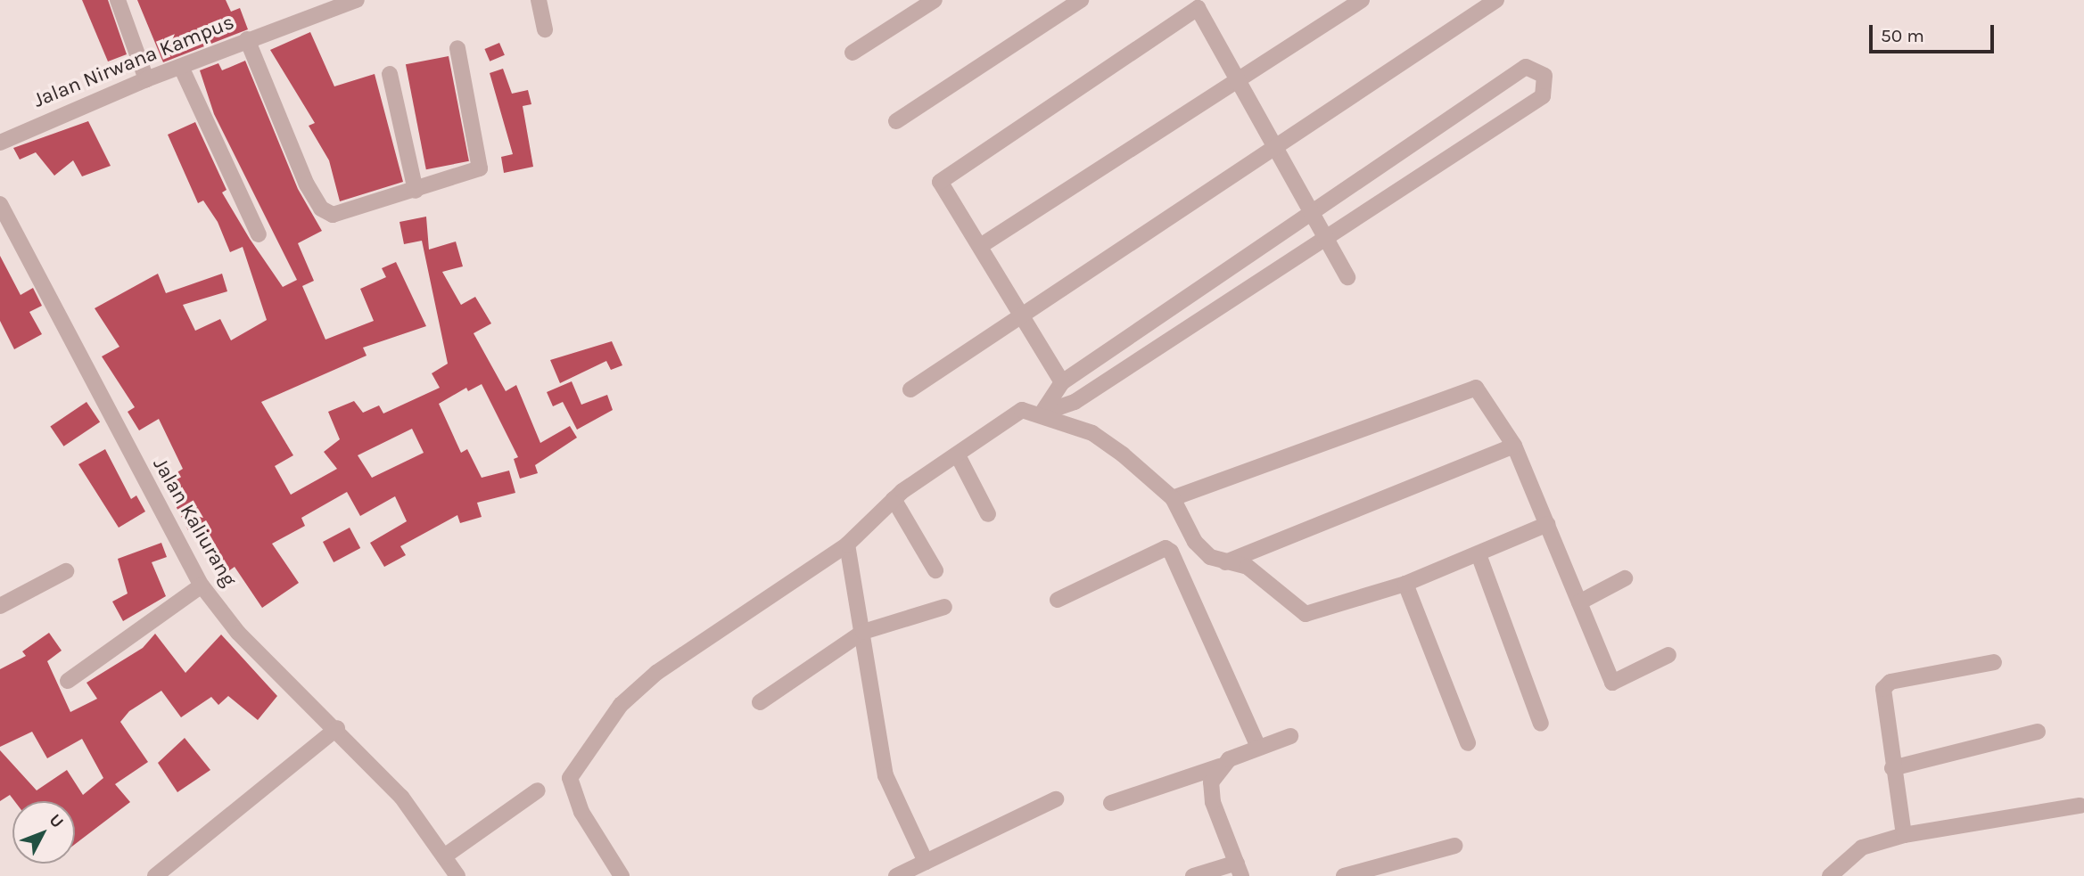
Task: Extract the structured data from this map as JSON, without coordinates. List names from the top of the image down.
{
  "streets": {
    "street": ["Jalan Nirwana Kampus", "Jalan Kaliurang"]
  },
  "scale_bar": "50 m",
  "north": "top right"
}
